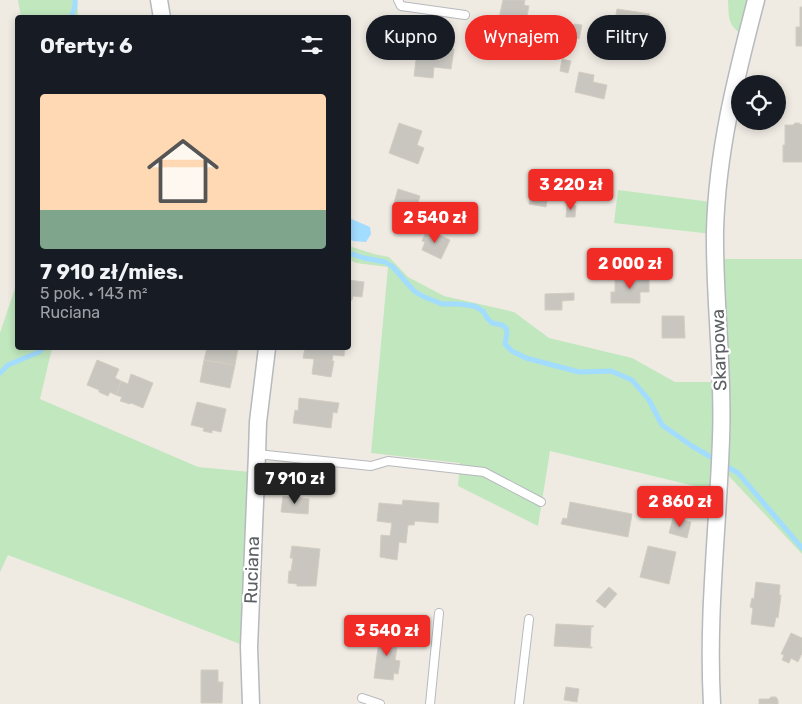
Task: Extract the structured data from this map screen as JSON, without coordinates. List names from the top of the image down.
{
  "streets": {
    "street": ["Skarpowa", "Ruciana"]
  },
  "page": {
    "chip": ["Kupno", "Wynajem", "Filtry"],
    "heading": "Oferty: 6",
    "list": [
      {
        "name": "7 910 zł/mies.",
        "note": "5 pok. · 143 m² · Ruciana"
      }
    ],
    "price": [
      "3 220 zł",
      "2 540 zł",
      "2 000 zł",
      "7 910 zł",
      "2 860 zł",
      "3 540 zł"
    ]
  }
}
